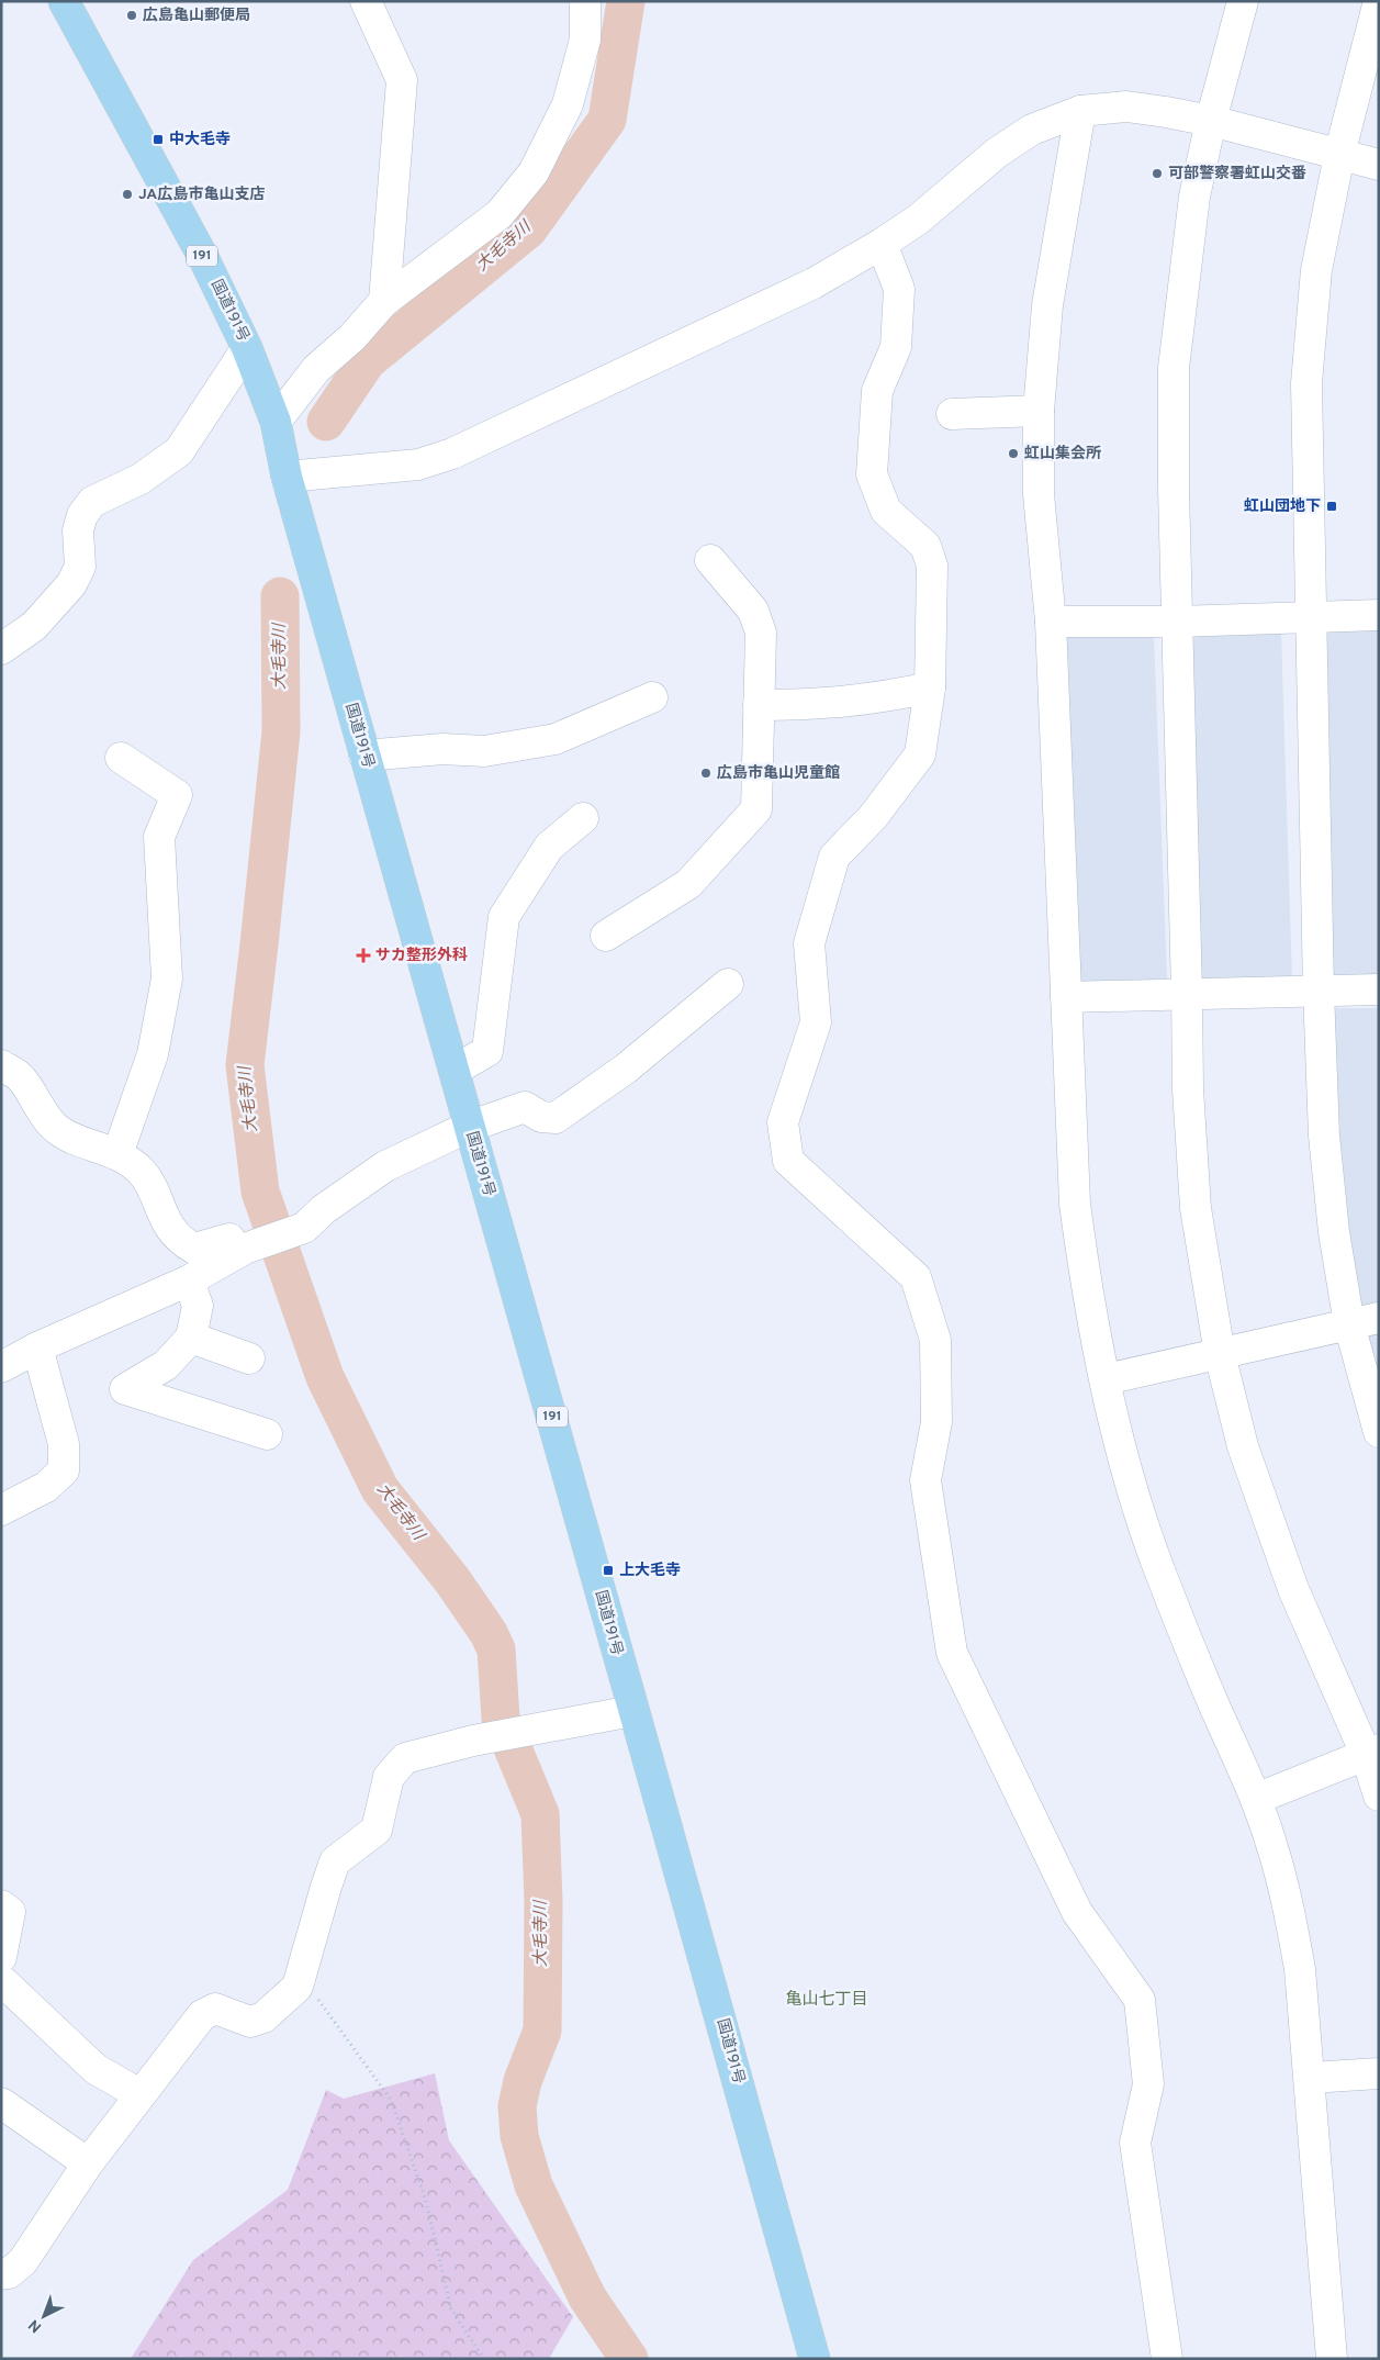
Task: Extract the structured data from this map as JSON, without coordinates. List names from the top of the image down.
{
  "streets": {
    "highway": ["191", "国道191号"]
  },
  "districts": ["亀山七丁目"],
  "water": ["大毛寺川"],
  "places": {
    "other": [
      "広島亀山郵便局",
      "可部警察署虹山交番",
      "JA広島市亀山支店",
      "虹山集会所",
      "広島市亀山児童館"
    ],
    "transit": ["中大毛寺", "虹山団地下", "上大毛寺"],
    "health": ["サカ整形外科"]
  },
  "north": "bottom left"
}
